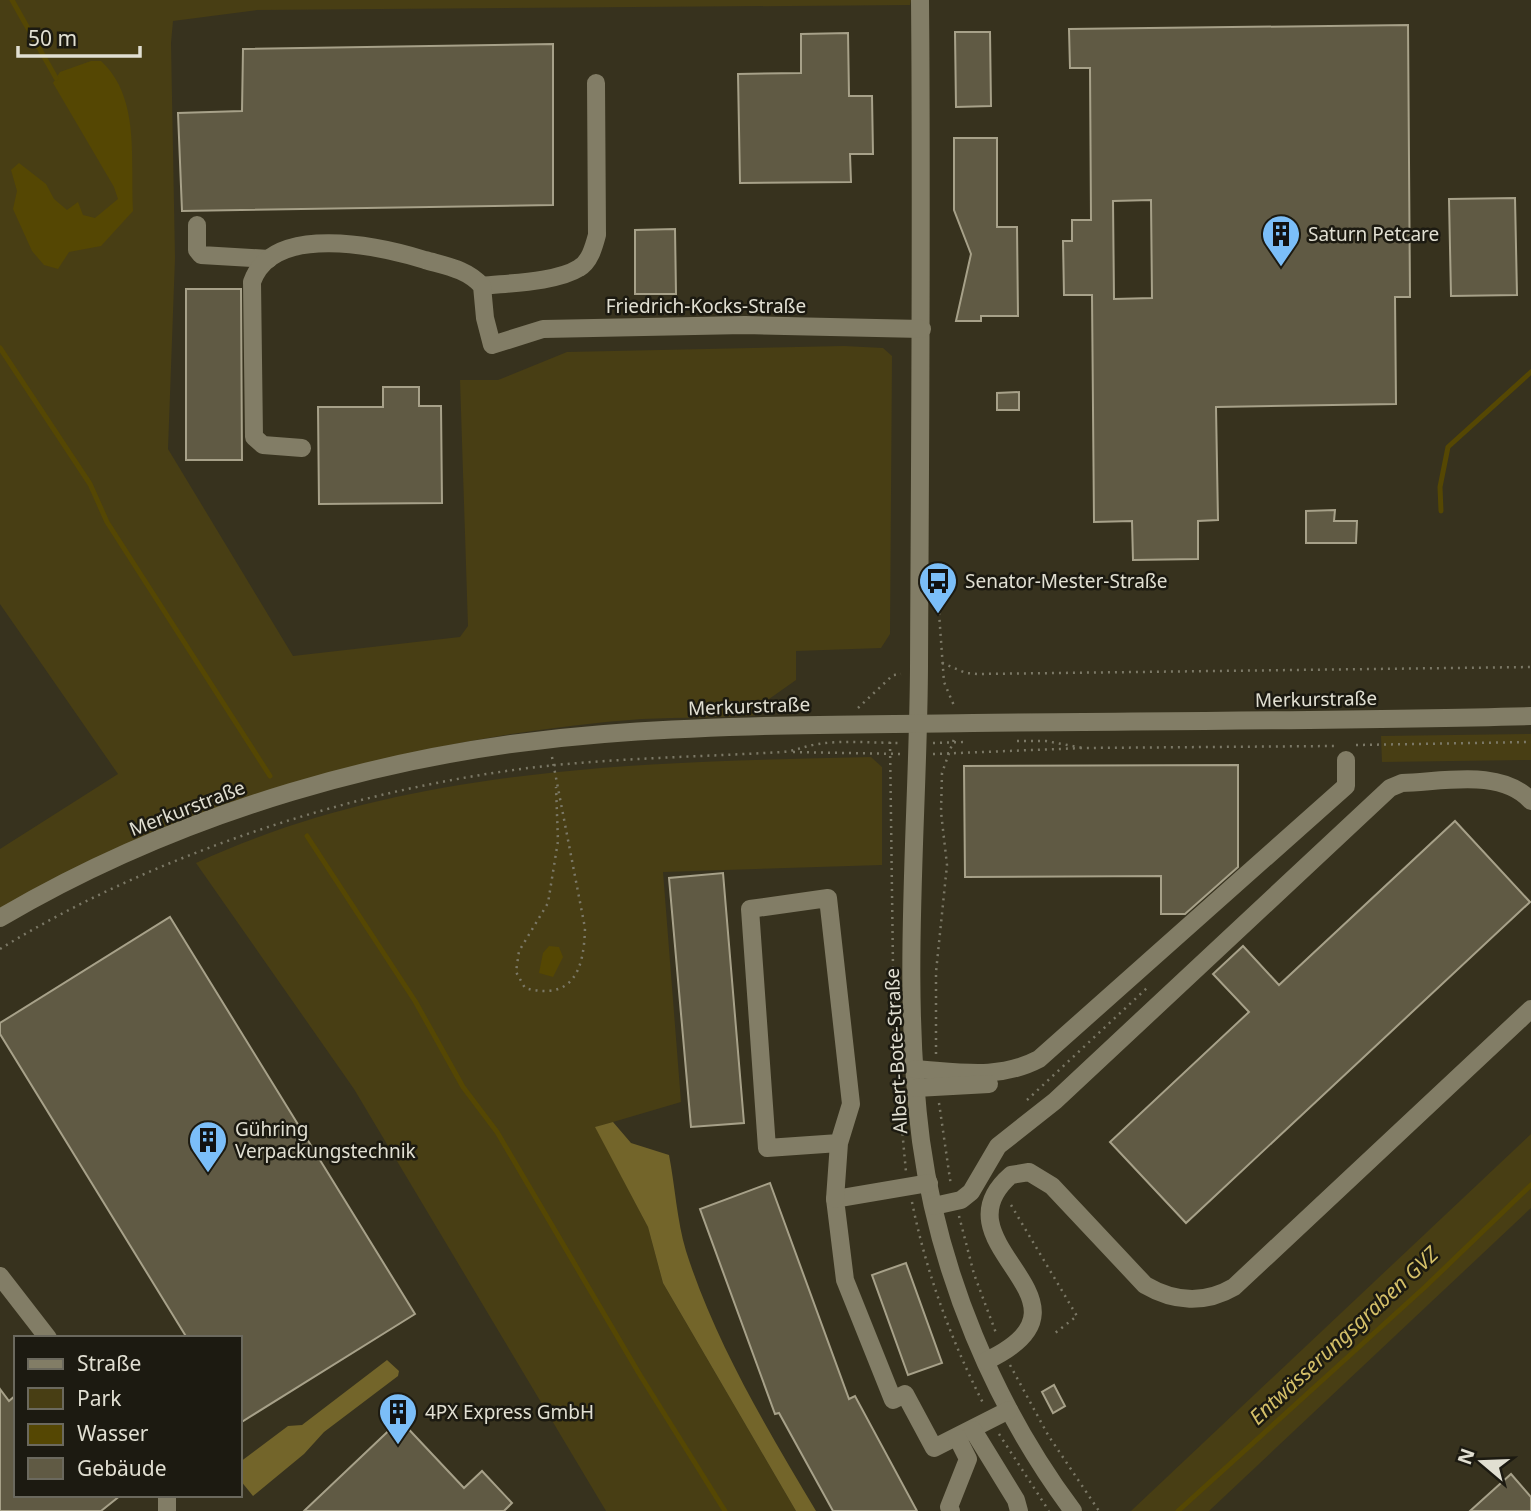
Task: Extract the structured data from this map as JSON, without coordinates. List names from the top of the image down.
{
  "streets": {
    "street": ["Friedrich-Kocks-Straße", "Merkurstraße", "Albert-Bote-Straße"]
  },
  "crossings": [
    ["Merkurstraße", "Albert-Bote-Straße"]
  ],
  "water": ["Entwässerungsgraben GVZ"],
  "places": {
    "building": ["Saturn Petcare", "Gühring Verpackungstechnik", "4PX Express GmbH"],
    "bus stop": ["Senator-Mester-Straße"]
  },
  "legend": [
    "Straße",
    "Park",
    "Wasser",
    "Gebäude"
  ],
  "scale_bar": "50 m",
  "north": "left"
}
